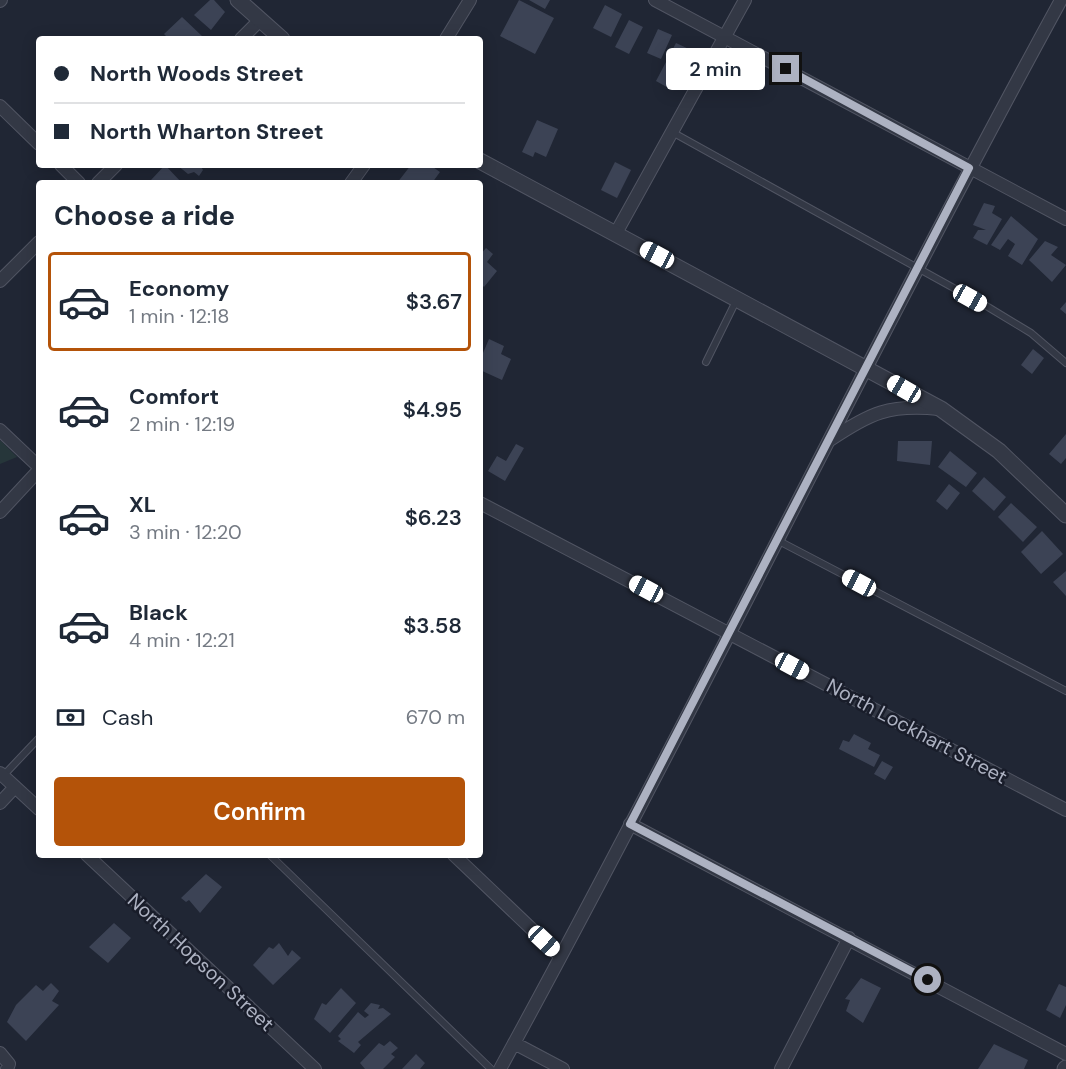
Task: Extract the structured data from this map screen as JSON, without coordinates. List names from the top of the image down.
{
  "streets": {
    "street": ["North Lockhart Street", "North Hopson Street"]
  },
  "page": {
    "banner": ["North Woods Street", "North Wharton Street"],
    "bubble": "2 min",
    "heading": "Choose a ride",
    "list": [
      {
        "name": "Economy",
        "note": "1 min · 12:18",
        "value": "$3.67"
      },
      {
        "name": "Comfort",
        "note": "2 min · 12:19",
        "value": "$4.95"
      },
      {
        "name": "XL",
        "note": "3 min · 12:20",
        "value": "$6.23"
      },
      {
        "name": "Black",
        "note": "4 min · 12:21",
        "value": "$3.58"
      }
    ],
    "pay": ["Cash", "670 m"],
    "buttons": "Confirm"
  }
}
